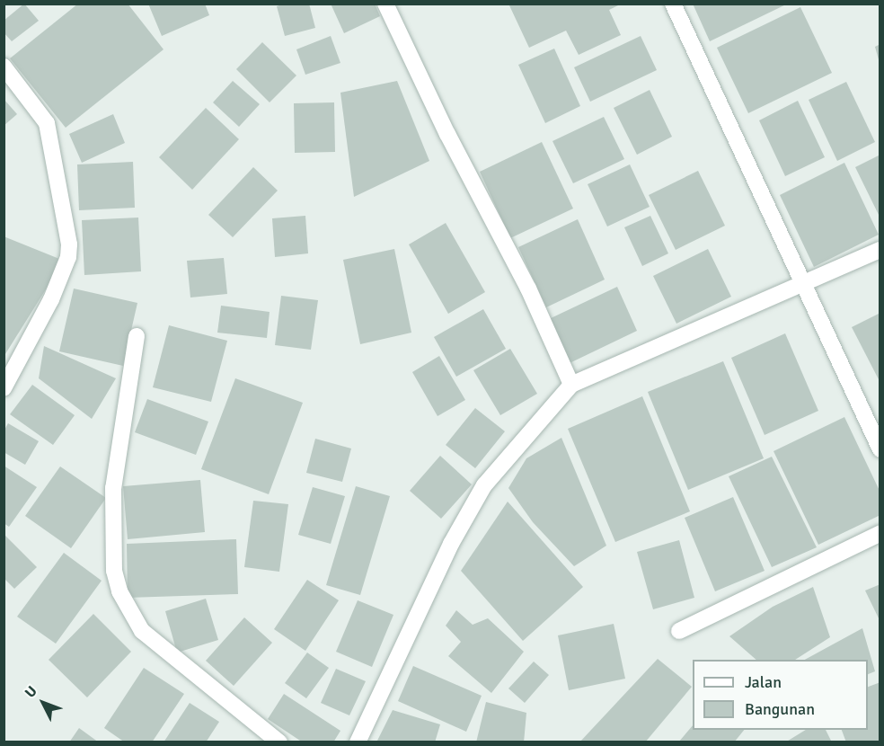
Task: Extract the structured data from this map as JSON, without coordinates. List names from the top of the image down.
{
  "legend": ["Jalan", "Bangunan"],
  "north": "top left"
}
